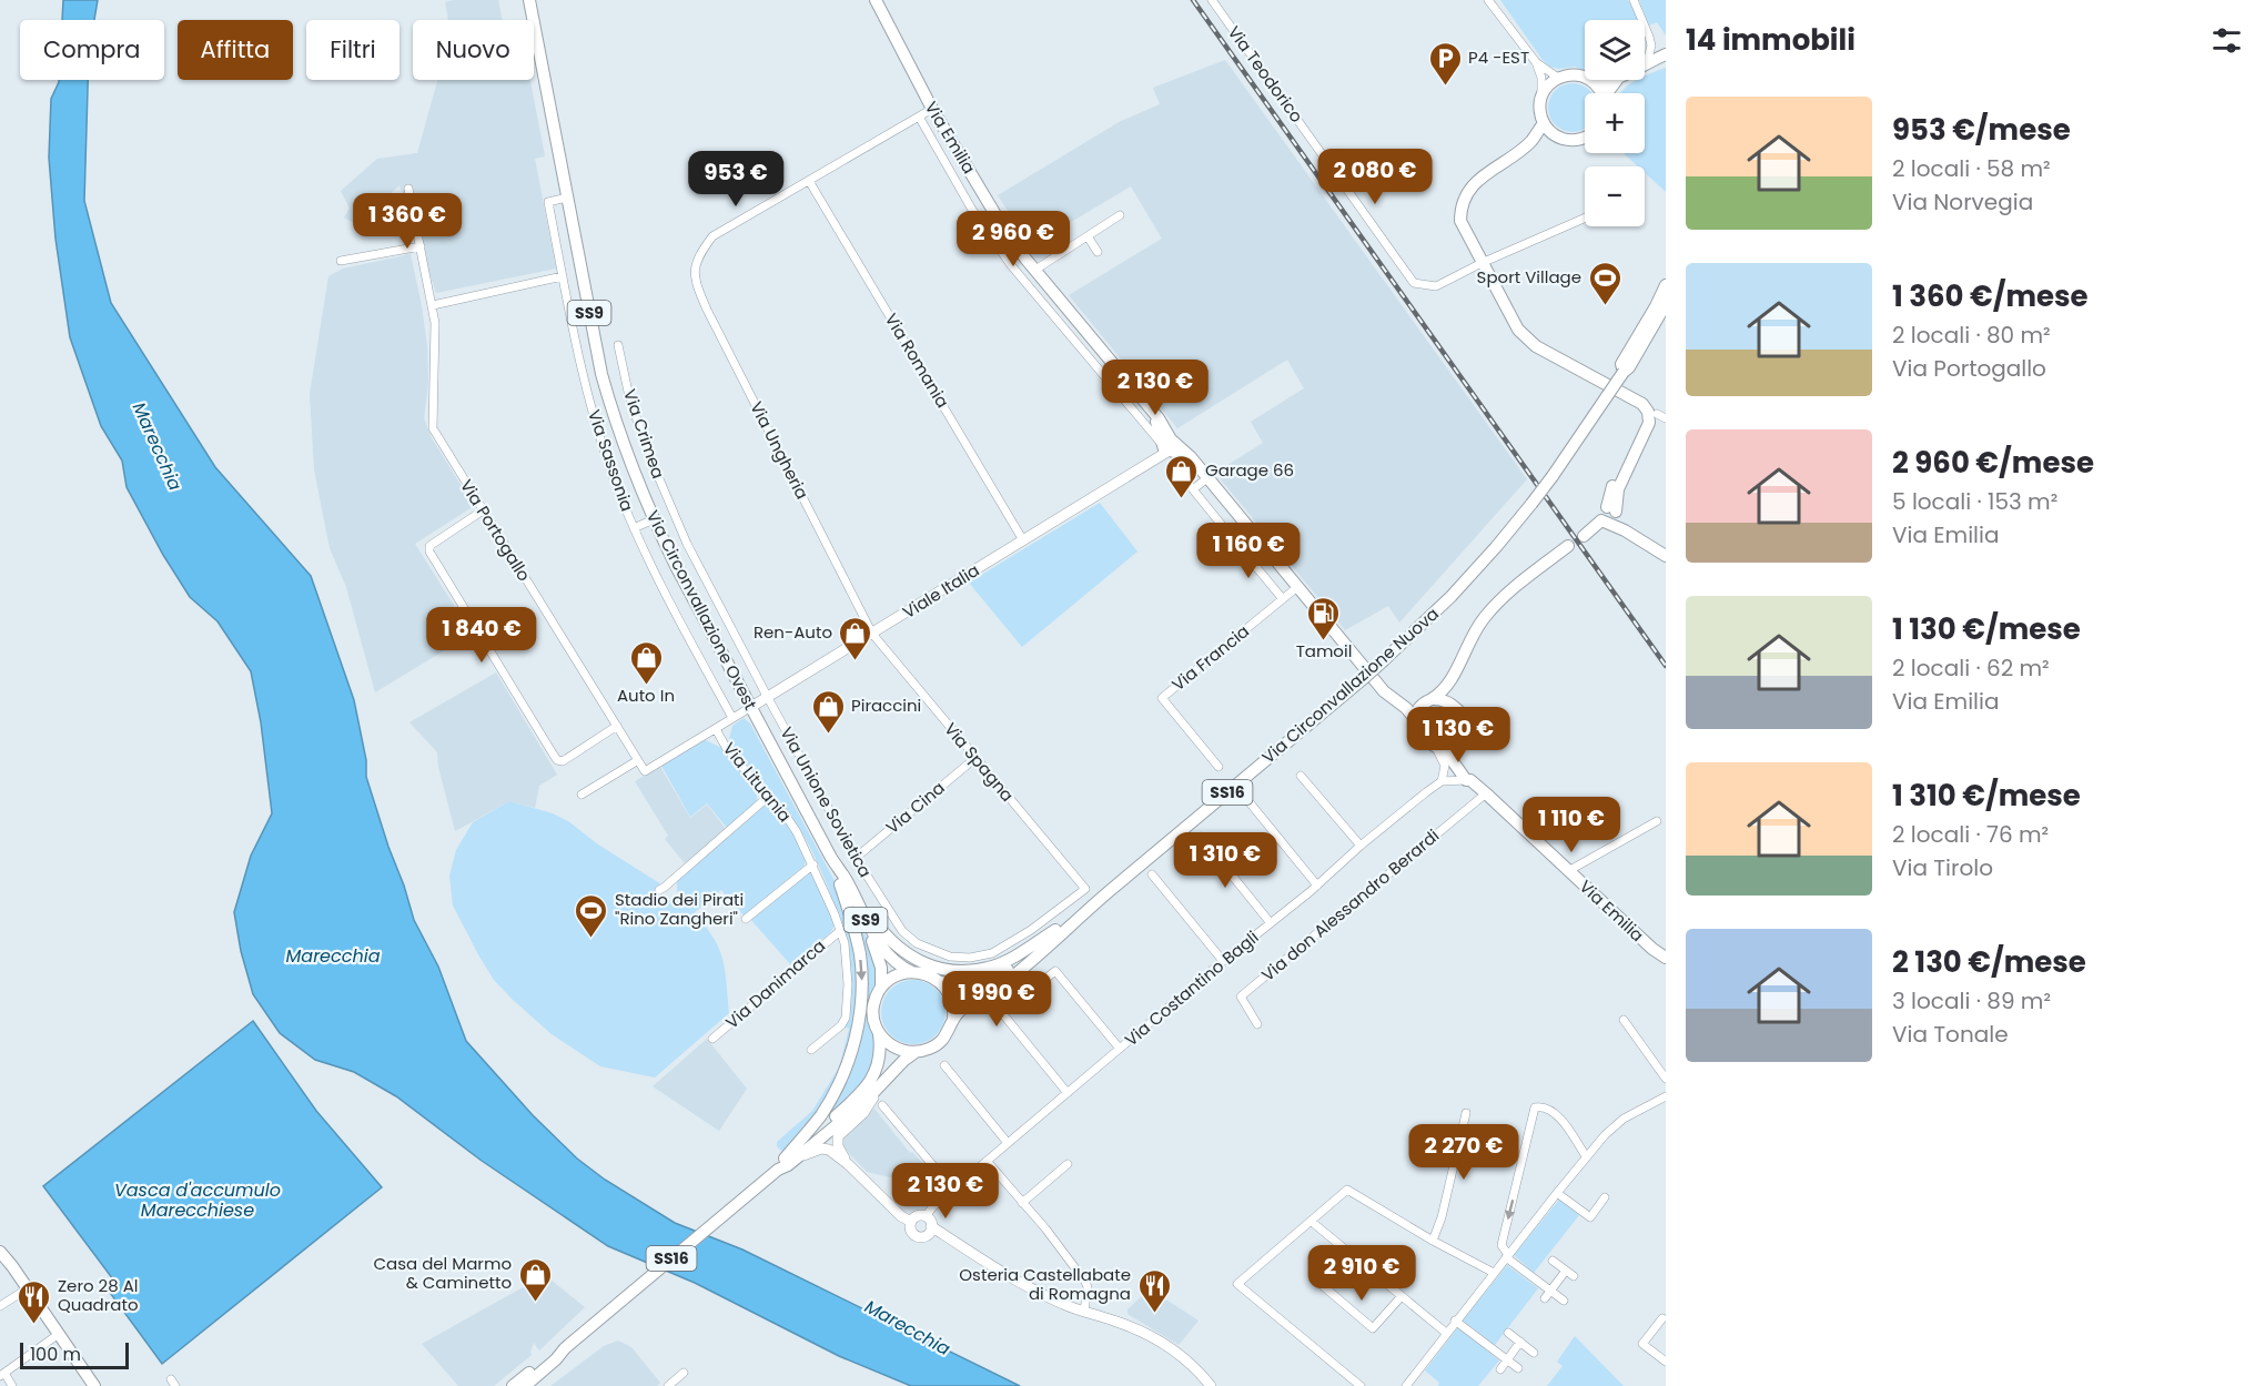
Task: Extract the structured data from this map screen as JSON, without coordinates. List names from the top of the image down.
{
  "streets": {
    "main road": [
      "Via Emilia",
      "SS9",
      "Via Circonvallazione Ovest",
      "Via Circonvallazione Nuova",
      "SS16"
    ],
    "street": [
      "Via Teodorico",
      "Via Romania",
      "Via Crimea",
      "Via Ungheria",
      "Via Sassonia",
      "Via Portogallo",
      "Viale Italia",
      "Via Francia",
      "Via Spagna",
      "Via Lituania",
      "Via Unione Sovietica",
      "Via Cina",
      "Via don Alessandro Berardi",
      "Via Danimarca",
      "Via Costantino Bagli"
    ]
  },
  "crossings": [
    ["Via Emilia", "Viale Italia"],
    ["Via Emilia", "Via Francia"],
    ["Via Emilia", "Via don Alessandro Berardi"],
    ["Via Romania", "Via Ungheria"],
    ["Via Romania", "Viale Italia"],
    ["Via Crimea", "Viale Italia"],
    ["Via Crimea", "Via Unione Sovietica"],
    ["Via Ungheria", "Viale Italia"],
    ["Via Ungheria", "Via Spagna"],
    ["Via Sassonia", "Via Circonvallazione Ovest"],
    ["Via Portogallo", "Via Lituania"],
    ["Viale Italia", "Via Circonvallazione Ovest"],
    ["Viale Italia", "Via Spagna"],
    ["Viale Italia", "Via Unione Sovietica"],
    ["Via Circonvallazione Ovest", "Via Circonvallazione Nuova"],
    ["Via Circonvallazione Ovest", "SS16"],
    ["Via Circonvallazione Nuova", "SS16"],
    ["Via Spagna", "Via Unione Sovietica"],
    ["Via Spagna", "Via Cina"],
    ["Via Lituania", "Via Danimarca"],
    ["Via Unione Sovietica", "Via Cina"]
  ],
  "water": ["Marecchia", "Vasca d'accumulo Marecchiese"],
  "places": {
    "parking": ["P4 -EST"],
    "sports": ["Sport Village", "Stadio dei Pirati \"Rino Zangheri\""],
    "shop": [
      "Garage 66",
      "Ren-Auto",
      "Auto In",
      "Piraccini",
      "Casa del Marmo & Caminetto"
    ],
    "fuel station": ["Tamoil"],
    "restaurant": ["Osteria Castellabate di Romagna", "Zero 28 Al Quadrato"]
  },
  "scale_bar": "100 m",
  "page": {
    "heading": "14 immobili",
    "map_buttons": ["+", "−"],
    "chip": [
      "Compra",
      "Affitta",
      "Filtri",
      "Nuovo"
    ],
    "list": [
      {
        "name": "953 €/mese",
        "note": "2 locali · 58 m² · Via Norvegia"
      },
      {
        "name": "1 360 €/mese",
        "note": "2 locali · 80 m² · Via Portogallo"
      },
      {
        "name": "2 960 €/mese",
        "note": "5 locali · 153 m² · Via Emilia"
      },
      {
        "name": "1 130 €/mese",
        "note": "2 locali · 62 m² · Via Emilia"
      },
      {
        "name": "1 310 €/mese",
        "note": "2 locali · 76 m² · Via Tirolo"
      },
      {
        "name": "2 130 €/mese",
        "note": "3 locali · 89 m² · Via Tonale"
      }
    ],
    "price": [
      "2 080 €",
      "953 €",
      "1 360 €",
      "2 960 €",
      "2 130 €",
      "1 160 €",
      "1 840 €",
      "1 130 €",
      "1 110 €",
      "1 310 €",
      "1 990 €",
      "2 270 €",
      "2 130 €",
      "2 910 €"
    ],
    "scale": "100 m"
  }
}
